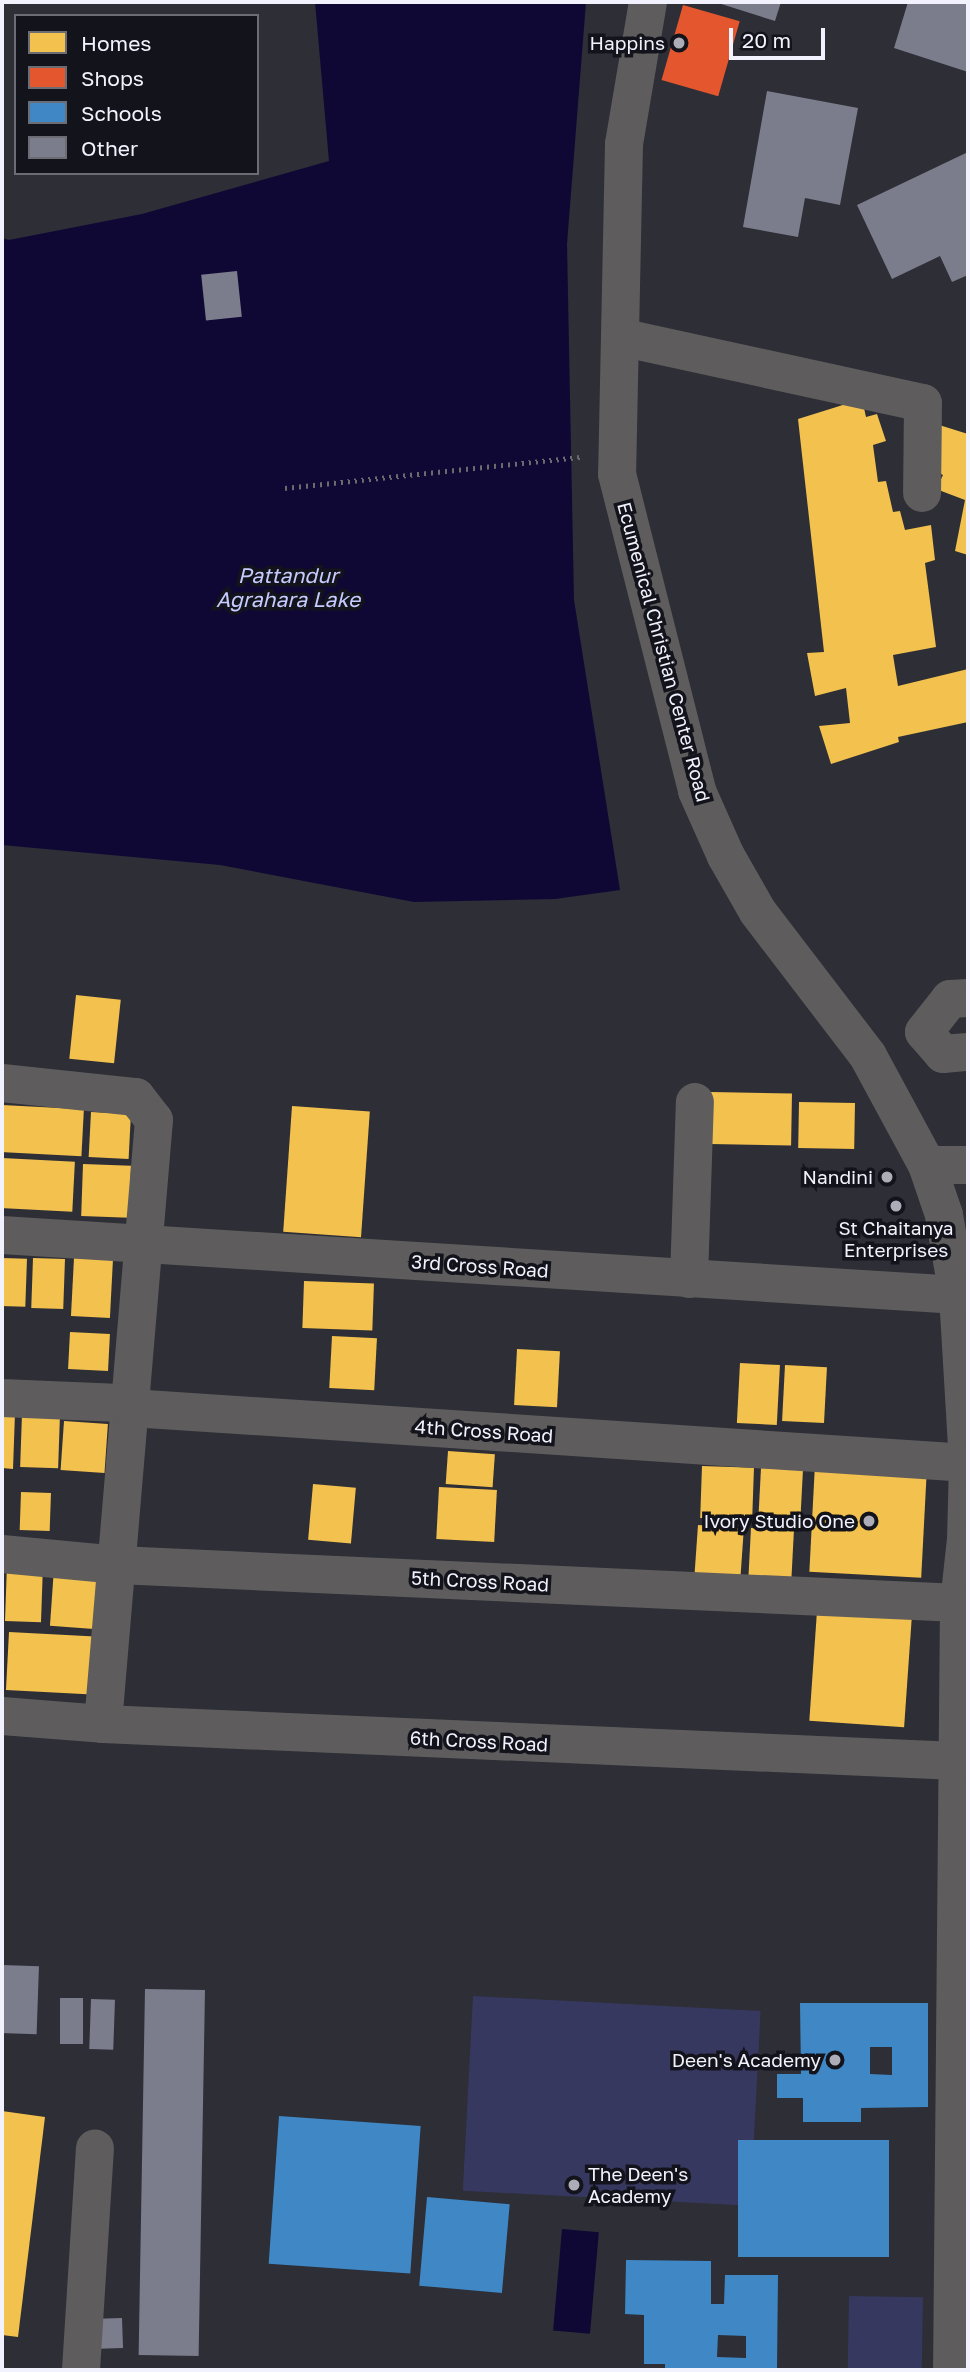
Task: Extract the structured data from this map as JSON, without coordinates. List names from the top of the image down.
{
  "streets": {
    "street": [
      "Ecumenical Christian Center Road",
      "3rd Cross Road",
      "4th Cross Road",
      "5th Cross Road",
      "6th Cross Road"
    ]
  },
  "crossings": [
    ["Ecumenical Christian Center Road", "3rd Cross Road"],
    ["Ecumenical Christian Center Road", "4th Cross Road"],
    ["Ecumenical Christian Center Road", "5th Cross Road"],
    ["Ecumenical Christian Center Road", "6th Cross Road"]
  ],
  "water": ["Pattandur Agrahara Lake"],
  "places": [
    "Happins",
    "Nandini",
    "St Chaitanya Enterprises",
    "Ivory Studio One",
    "Deen's Academy",
    "The Deen's Academy"
  ],
  "legend": [
    "Homes",
    "Shops",
    "Schools",
    "Other"
  ],
  "scale_bar": "20 m"
}
